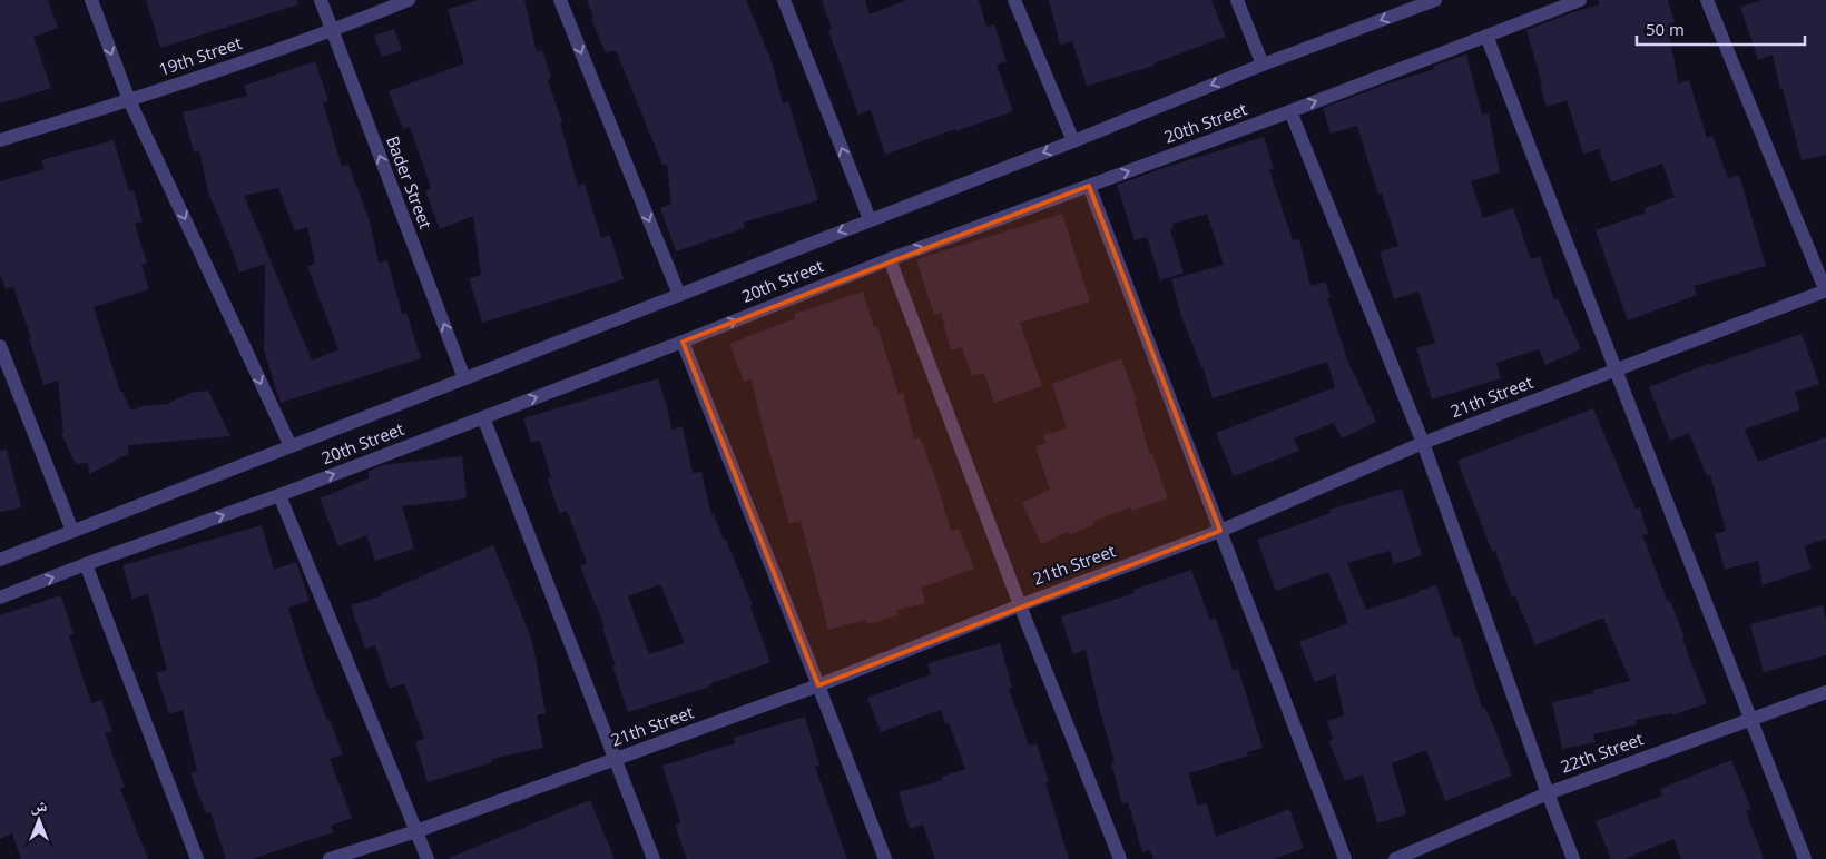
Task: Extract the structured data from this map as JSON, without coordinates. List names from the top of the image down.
{
  "streets": {
    "street": [
      "19th Street",
      "20th Street",
      "Bader Street",
      "21th Street",
      "22th Street"
    ]
  },
  "crossings": [
    ["19th Street", "Bader Street"],
    ["20th Street", "Bader Street"]
  ],
  "one_way": ["Bader Street"],
  "scale_bar": "50 m",
  "north": "top"
}
